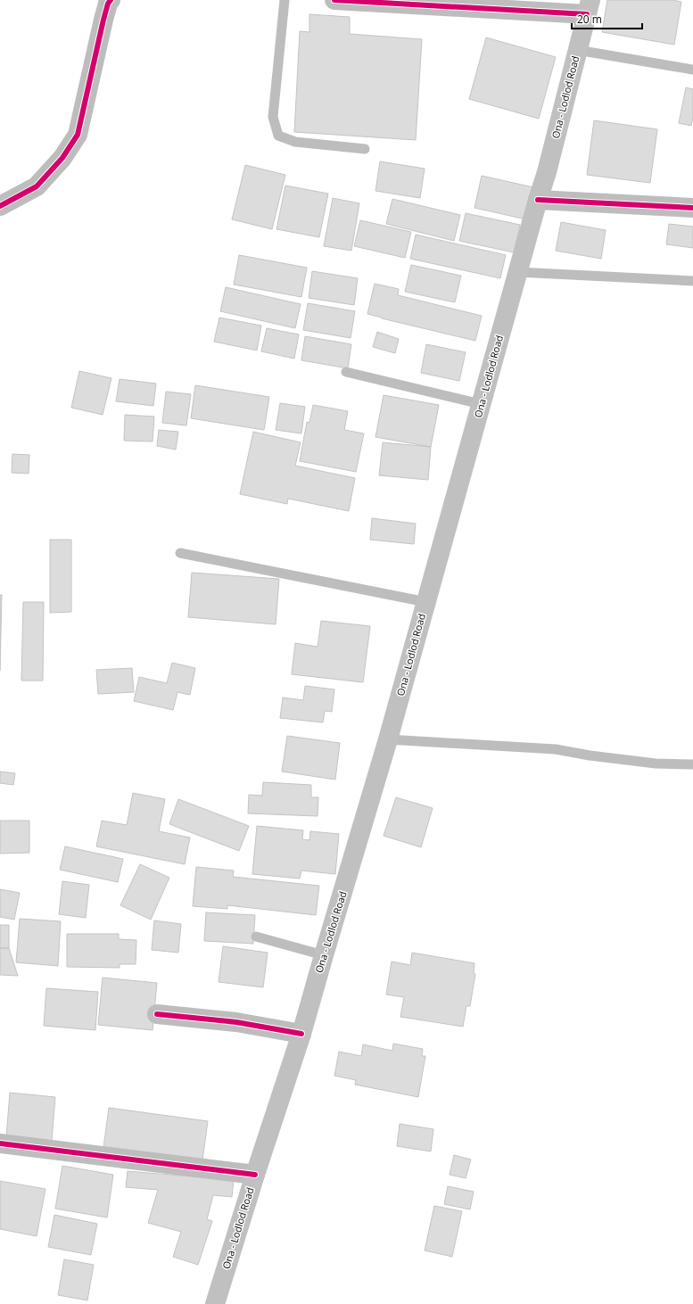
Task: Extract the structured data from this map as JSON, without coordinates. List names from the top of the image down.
{
  "streets": {
    "main road": ["Ona - Lodlod Road"]
  },
  "scale_bar": "20 m"
}
